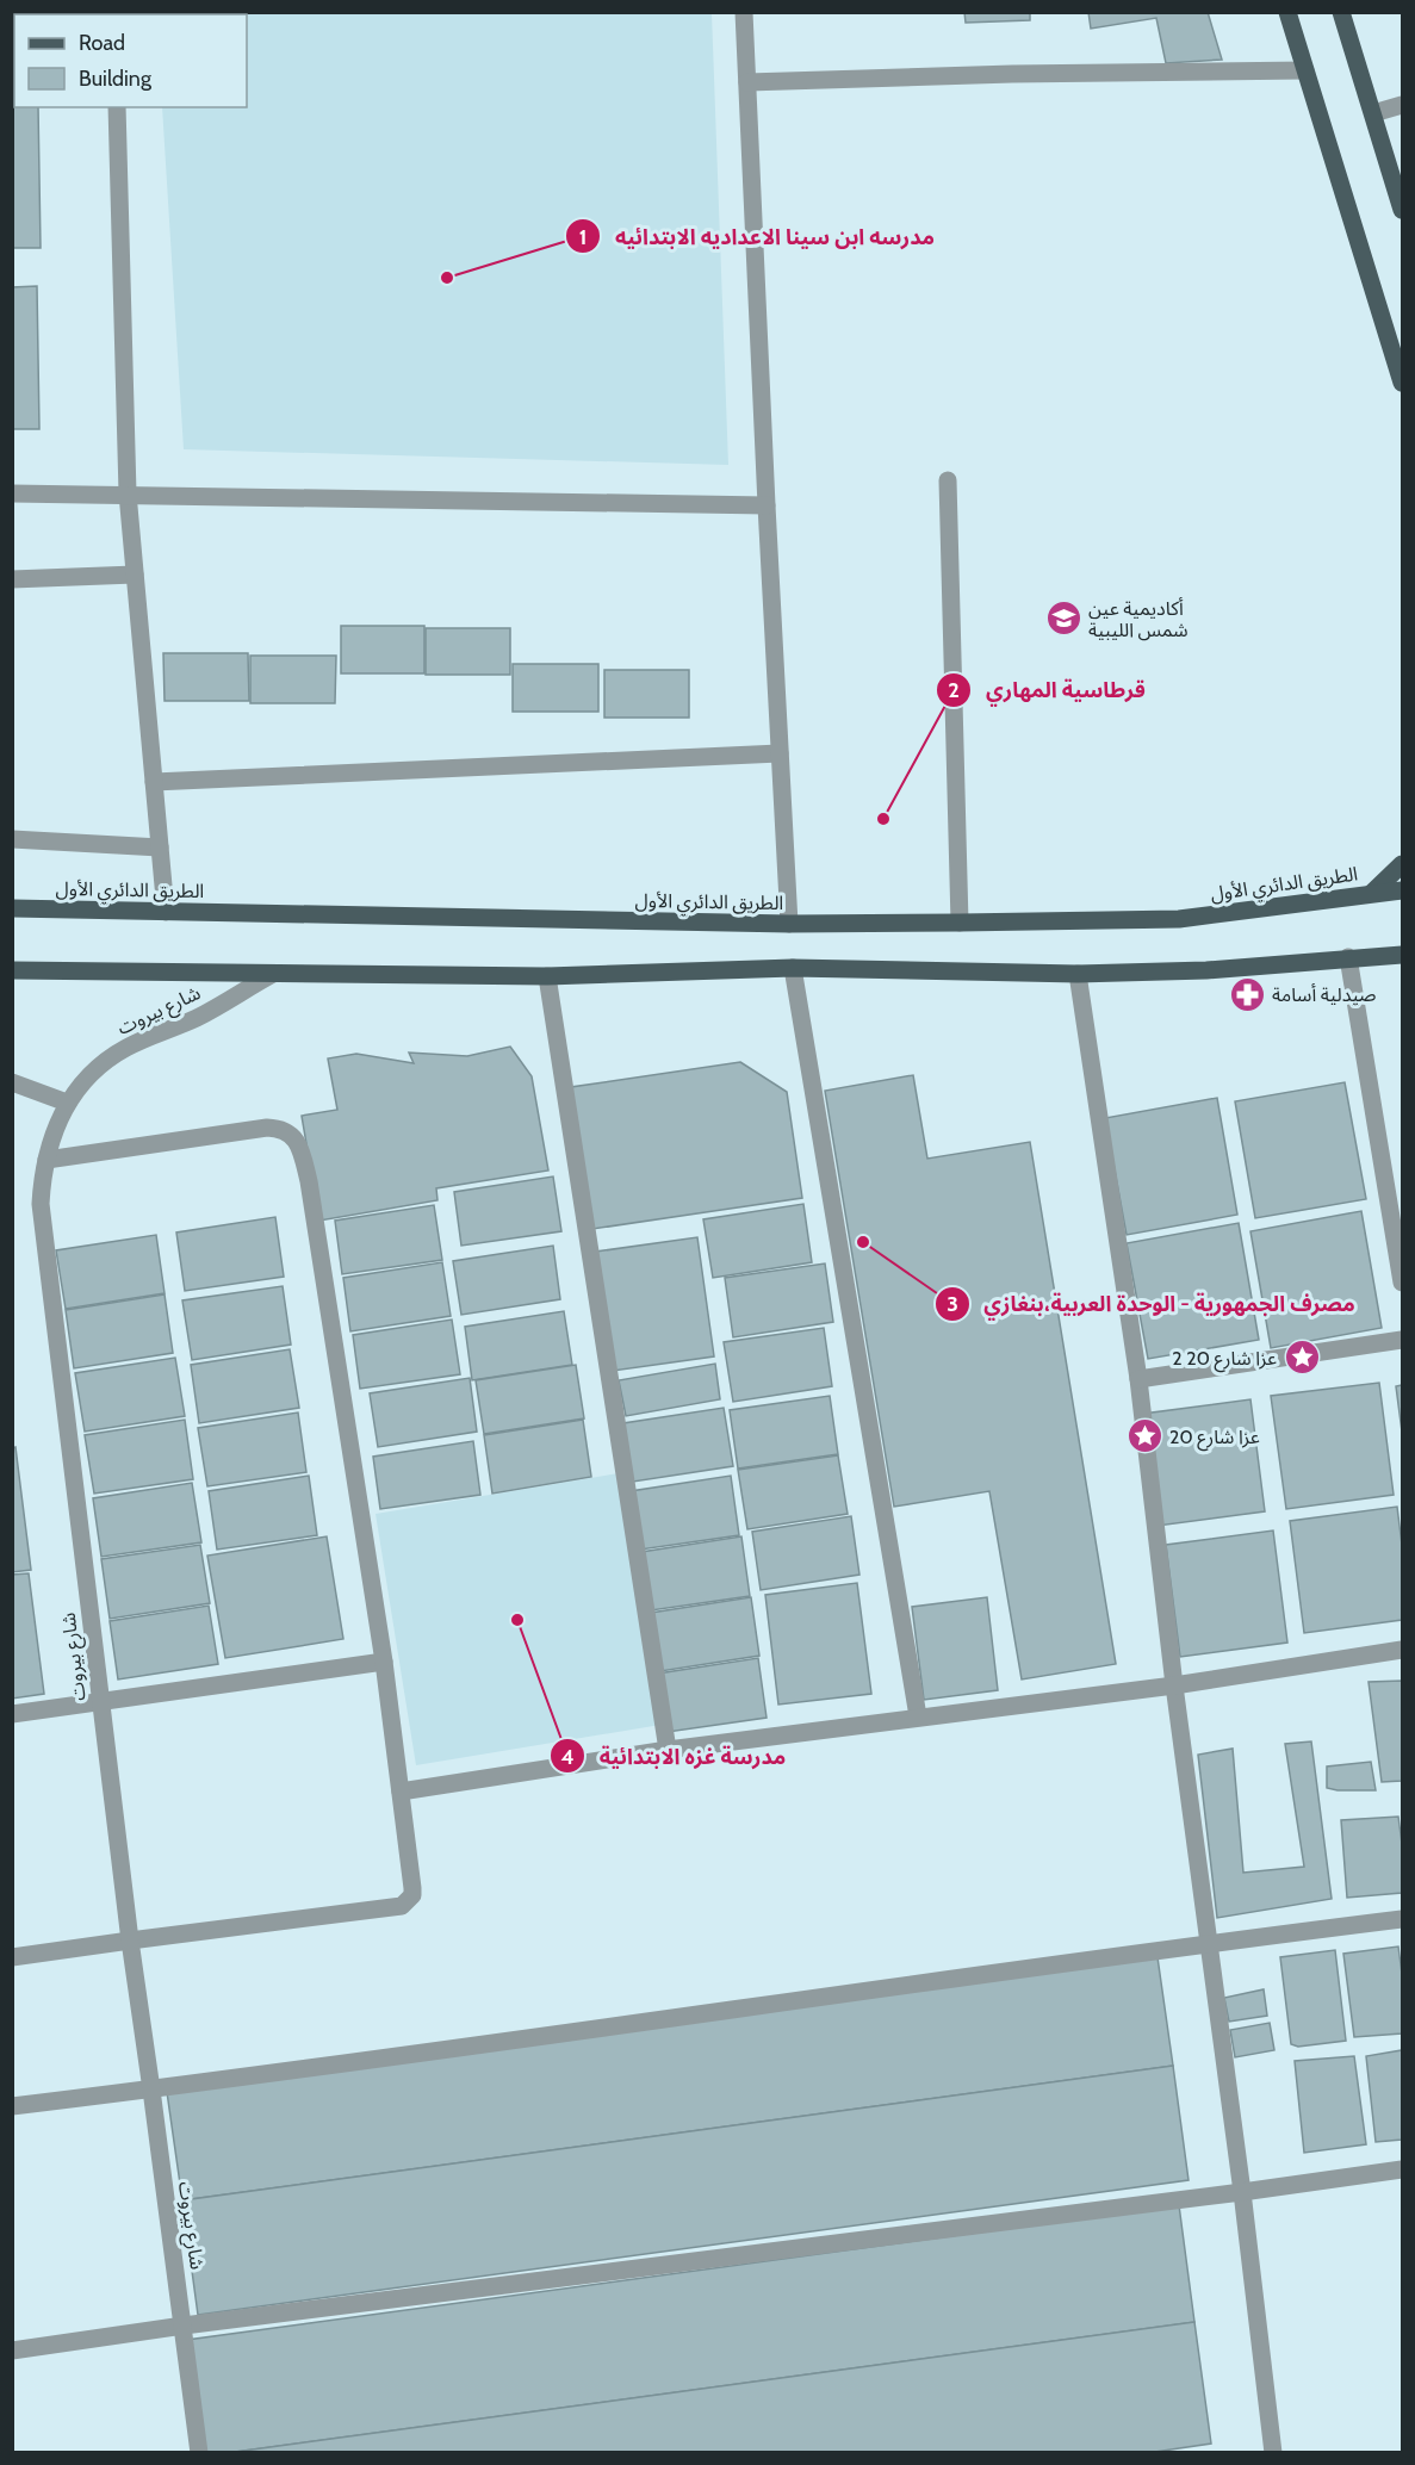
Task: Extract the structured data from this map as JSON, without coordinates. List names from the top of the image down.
{
  "streets": {
    "main road": ["الطريق الدائري الأول"],
    "street": ["شارع بيروت"]
  },
  "places": {
    "other": [
      "مدرسه ابن سينا الاعداديه الابتدائيه",
      "قرطاسية المهاري",
      "مصرف الجمهورية - الوحدة العربية،بنغازي",
      "مدرسة غزه الابتدائية"
    ],
    "school or university": ["أكاديمية عين شمس الليبية"],
    "pharmacy": ["صيدلية أسامة"],
    "place": ["عزا شارع 20 2", "عزا شارع 20"]
  },
  "legend": ["Road", "Building"]
}
